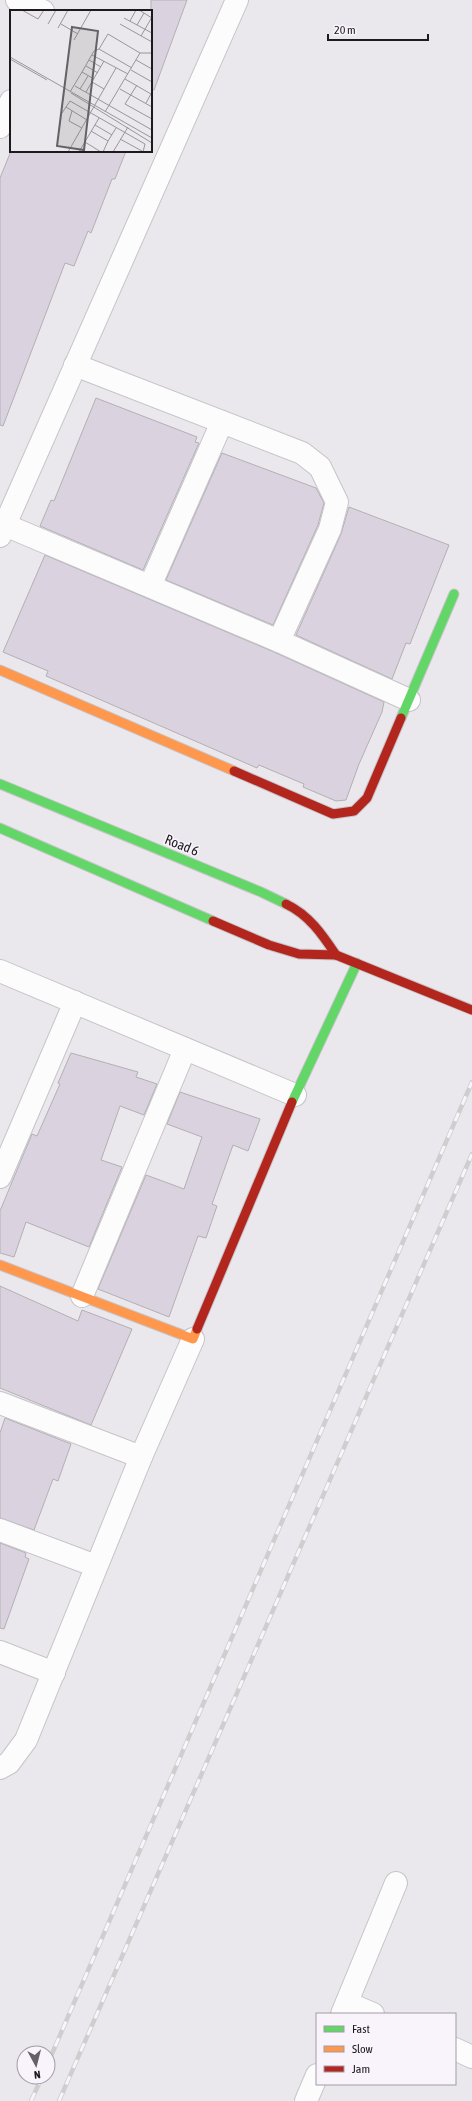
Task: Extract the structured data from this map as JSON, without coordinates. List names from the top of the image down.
{
  "streets": {
    "street": ["Road 6"]
  },
  "legend": ["Fast", "Slow", "Jam"],
  "scale_bar": "20 m",
  "north": "bottom"
}
